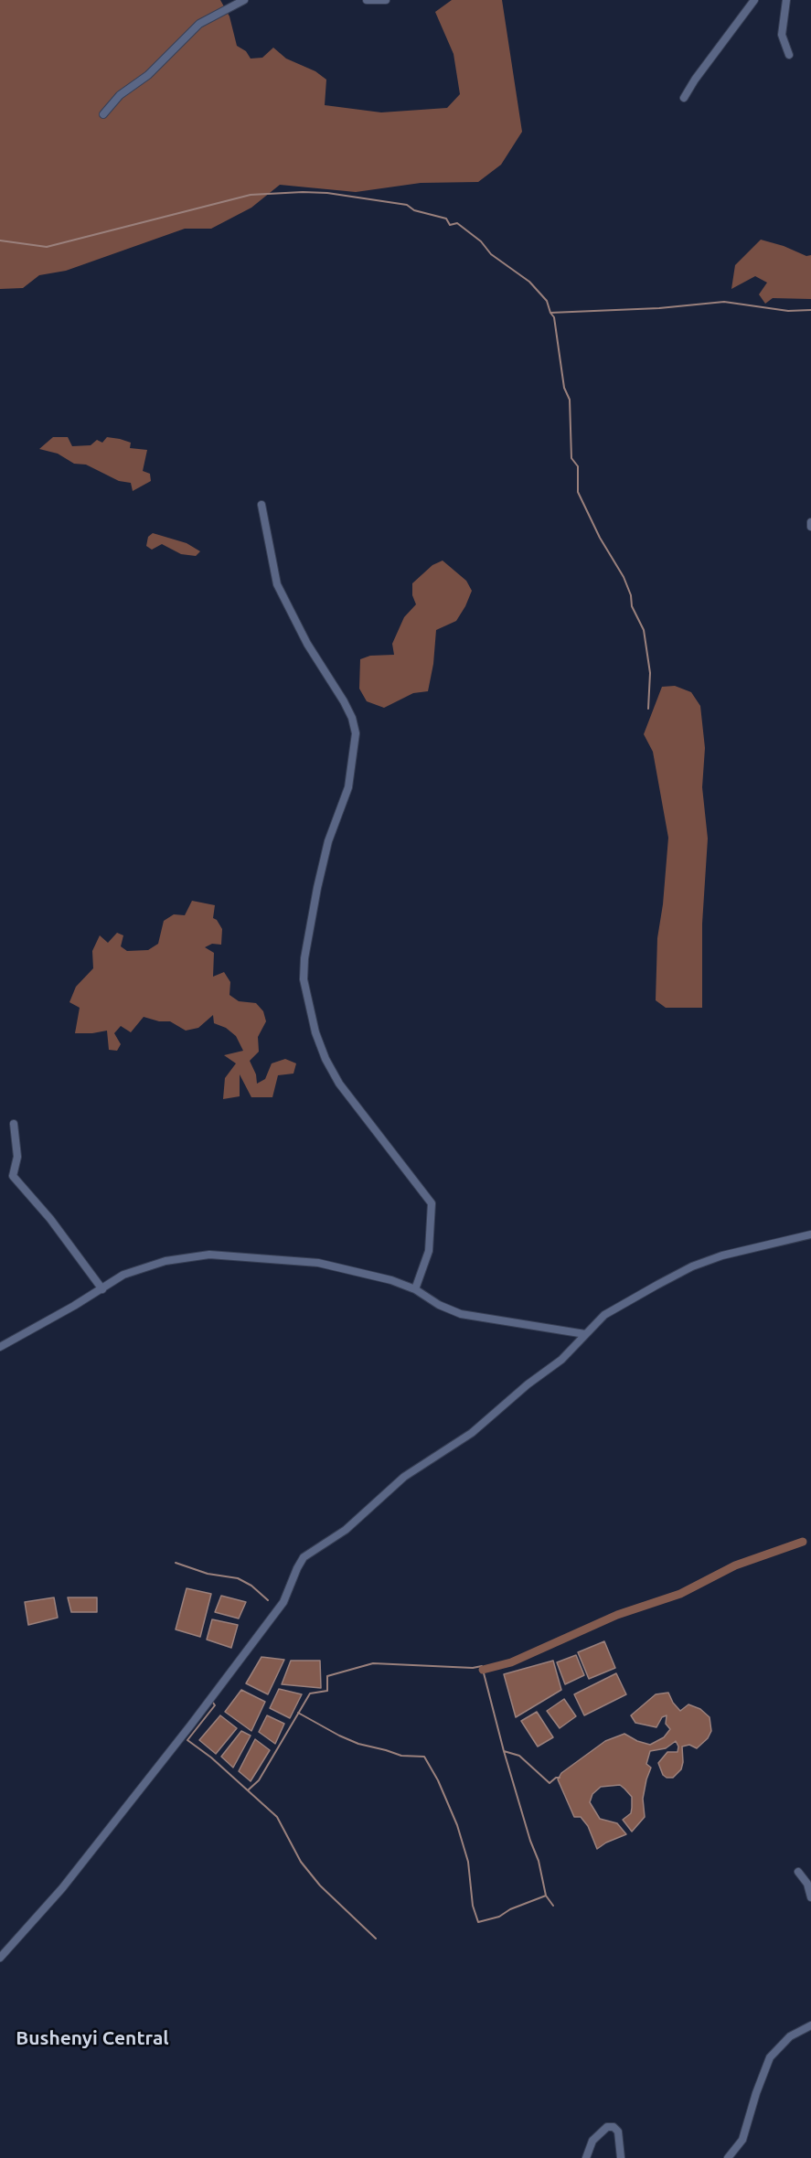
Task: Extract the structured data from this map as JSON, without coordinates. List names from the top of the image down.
{
  "districts": ["Bushenyi Central"]
}
